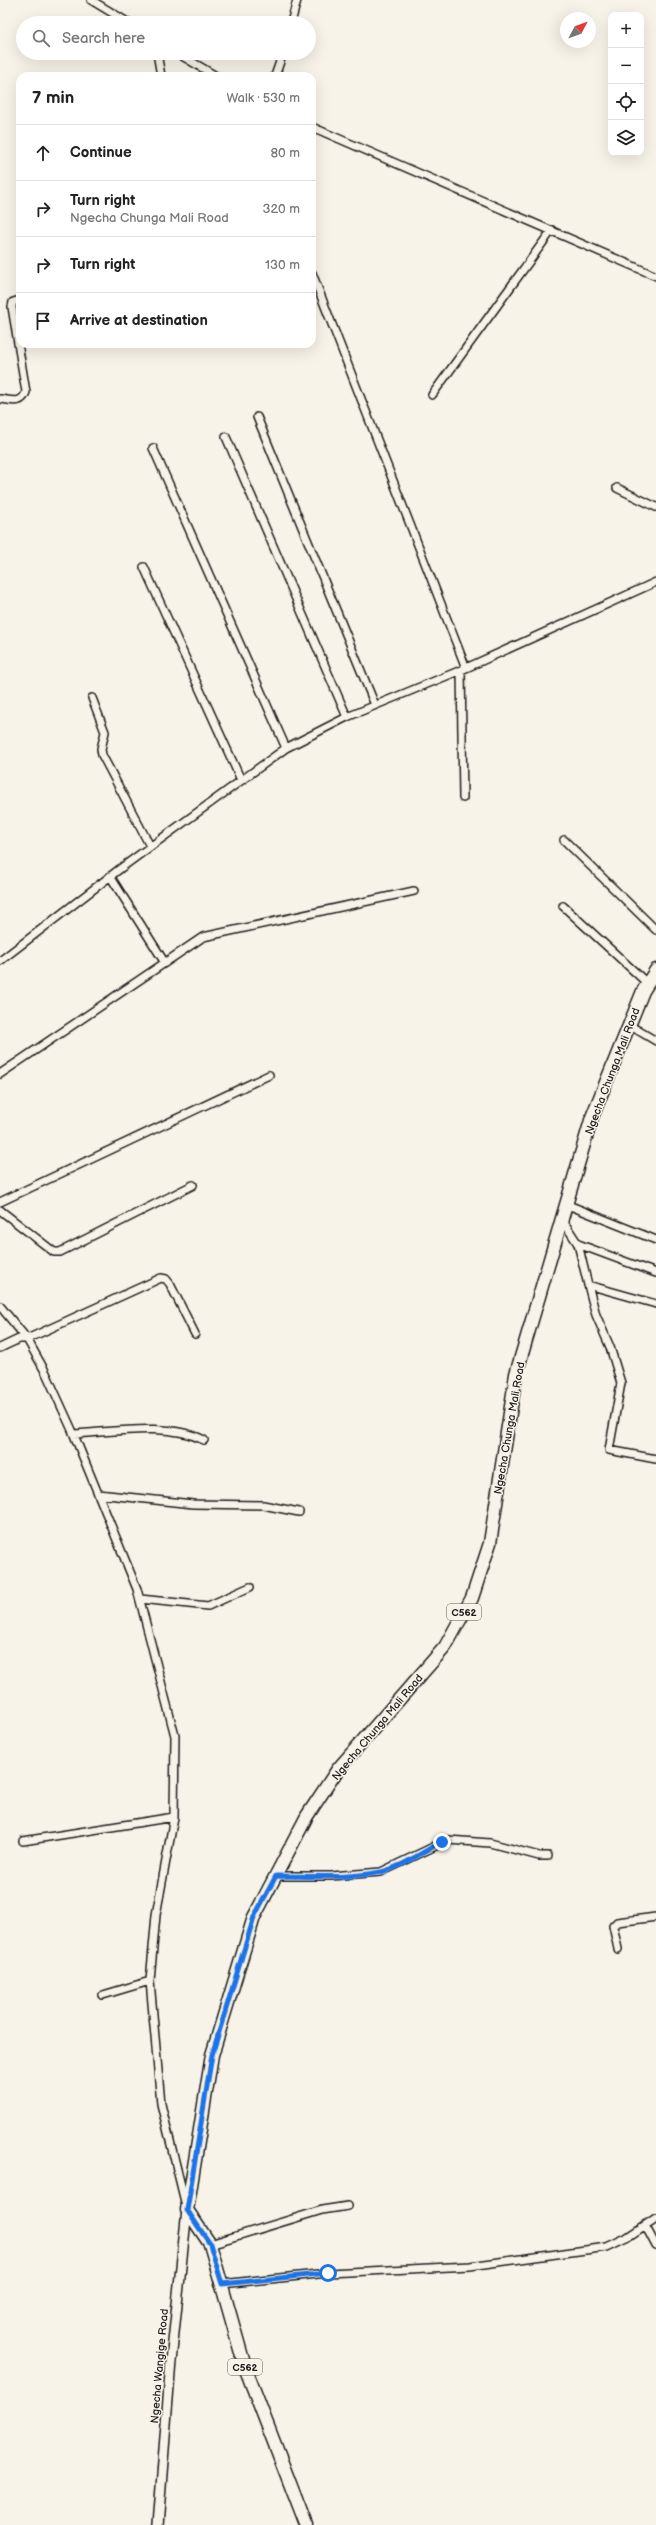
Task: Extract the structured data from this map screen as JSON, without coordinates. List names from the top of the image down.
{
  "streets": {
    "main road": ["Ngecha Chunga Mali Road", "C562"],
    "street": ["Ngecha Wangige Road"]
  },
  "crossings": [
    ["Ngecha Chunga Mali Road", "C562"],
    ["Ngecha Chunga Mali Road", "Ngecha Wangige Road"],
    ["C562", "Ngecha Wangige Road"]
  ],
  "north": "top right",
  "page": {
    "map_buttons": ["+", "−"],
    "search": "Search here",
    "heading": ["7 min", "Walk · 530 m"],
    "list": [
      ["Continue", "80 m"],
      ["Turn right", "Ngecha Chunga Mali Road", "320 m"],
      ["Turn right", "130 m"],
      "Arrive at destination"
    ]
  }
}
